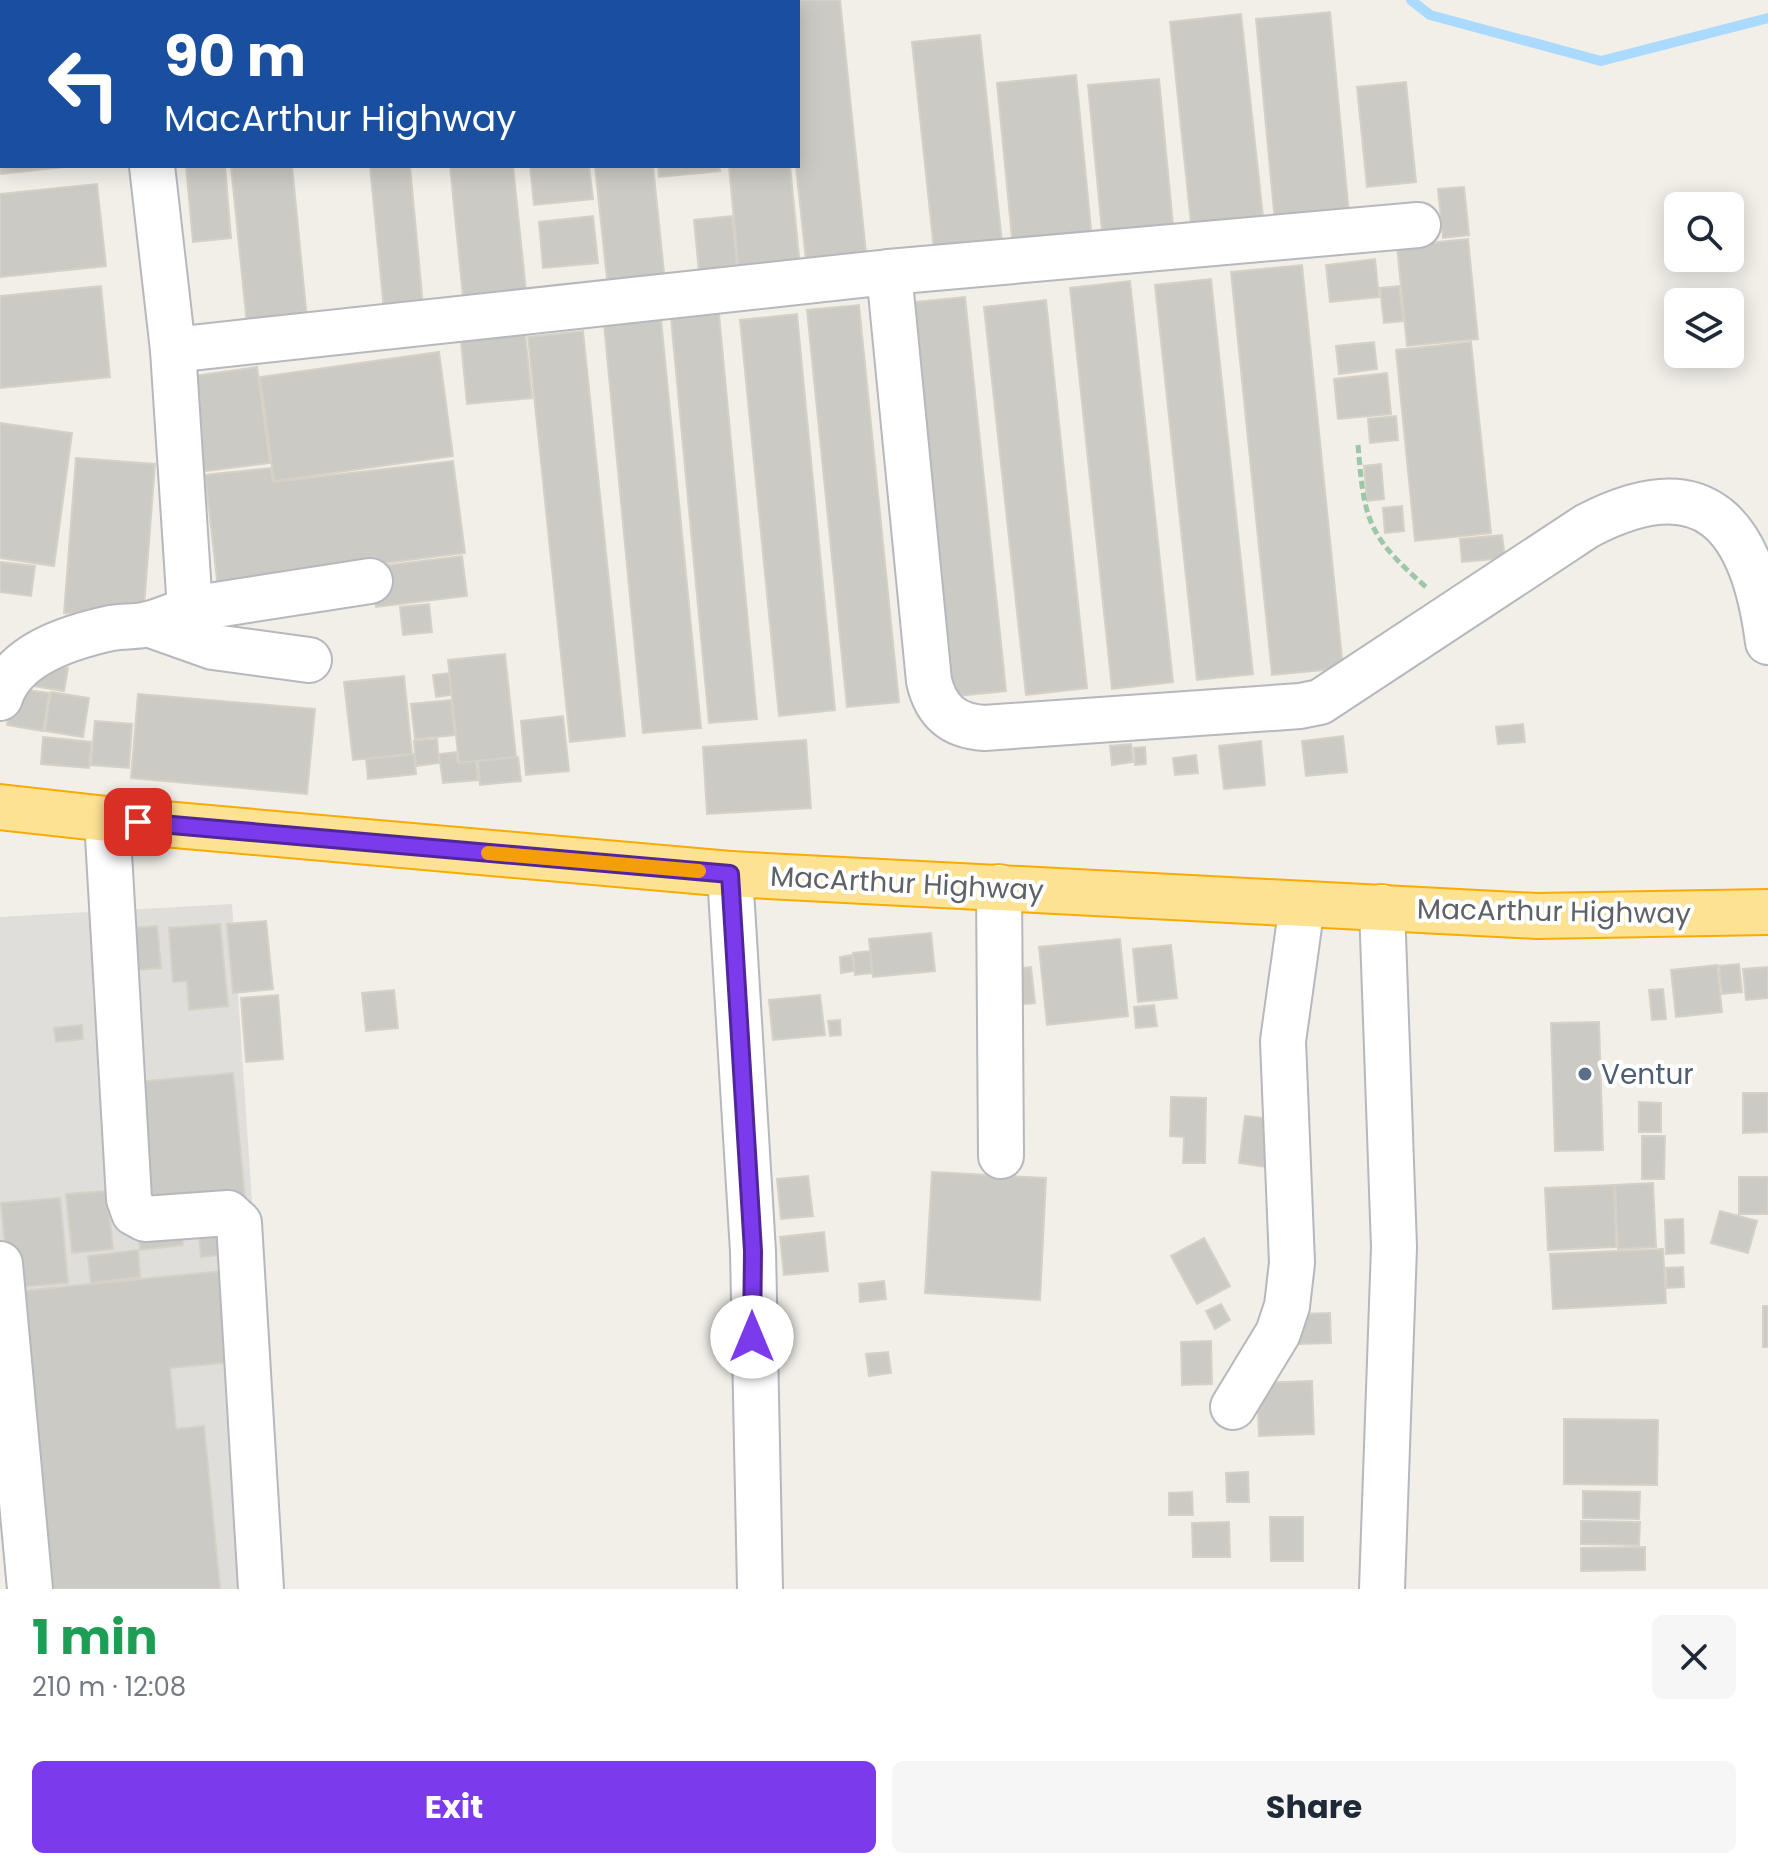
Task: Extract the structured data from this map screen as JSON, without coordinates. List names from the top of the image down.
{
  "streets": {
    "highway": ["MacArthur Highway"]
  },
  "places": ["Ventur"],
  "page": {
    "turn": ["90 m", "MacArthur Highway"],
    "heading": ["1 min", "210 m · 12:08"],
    "buttons": ["Exit", "Share"]
  }
}
